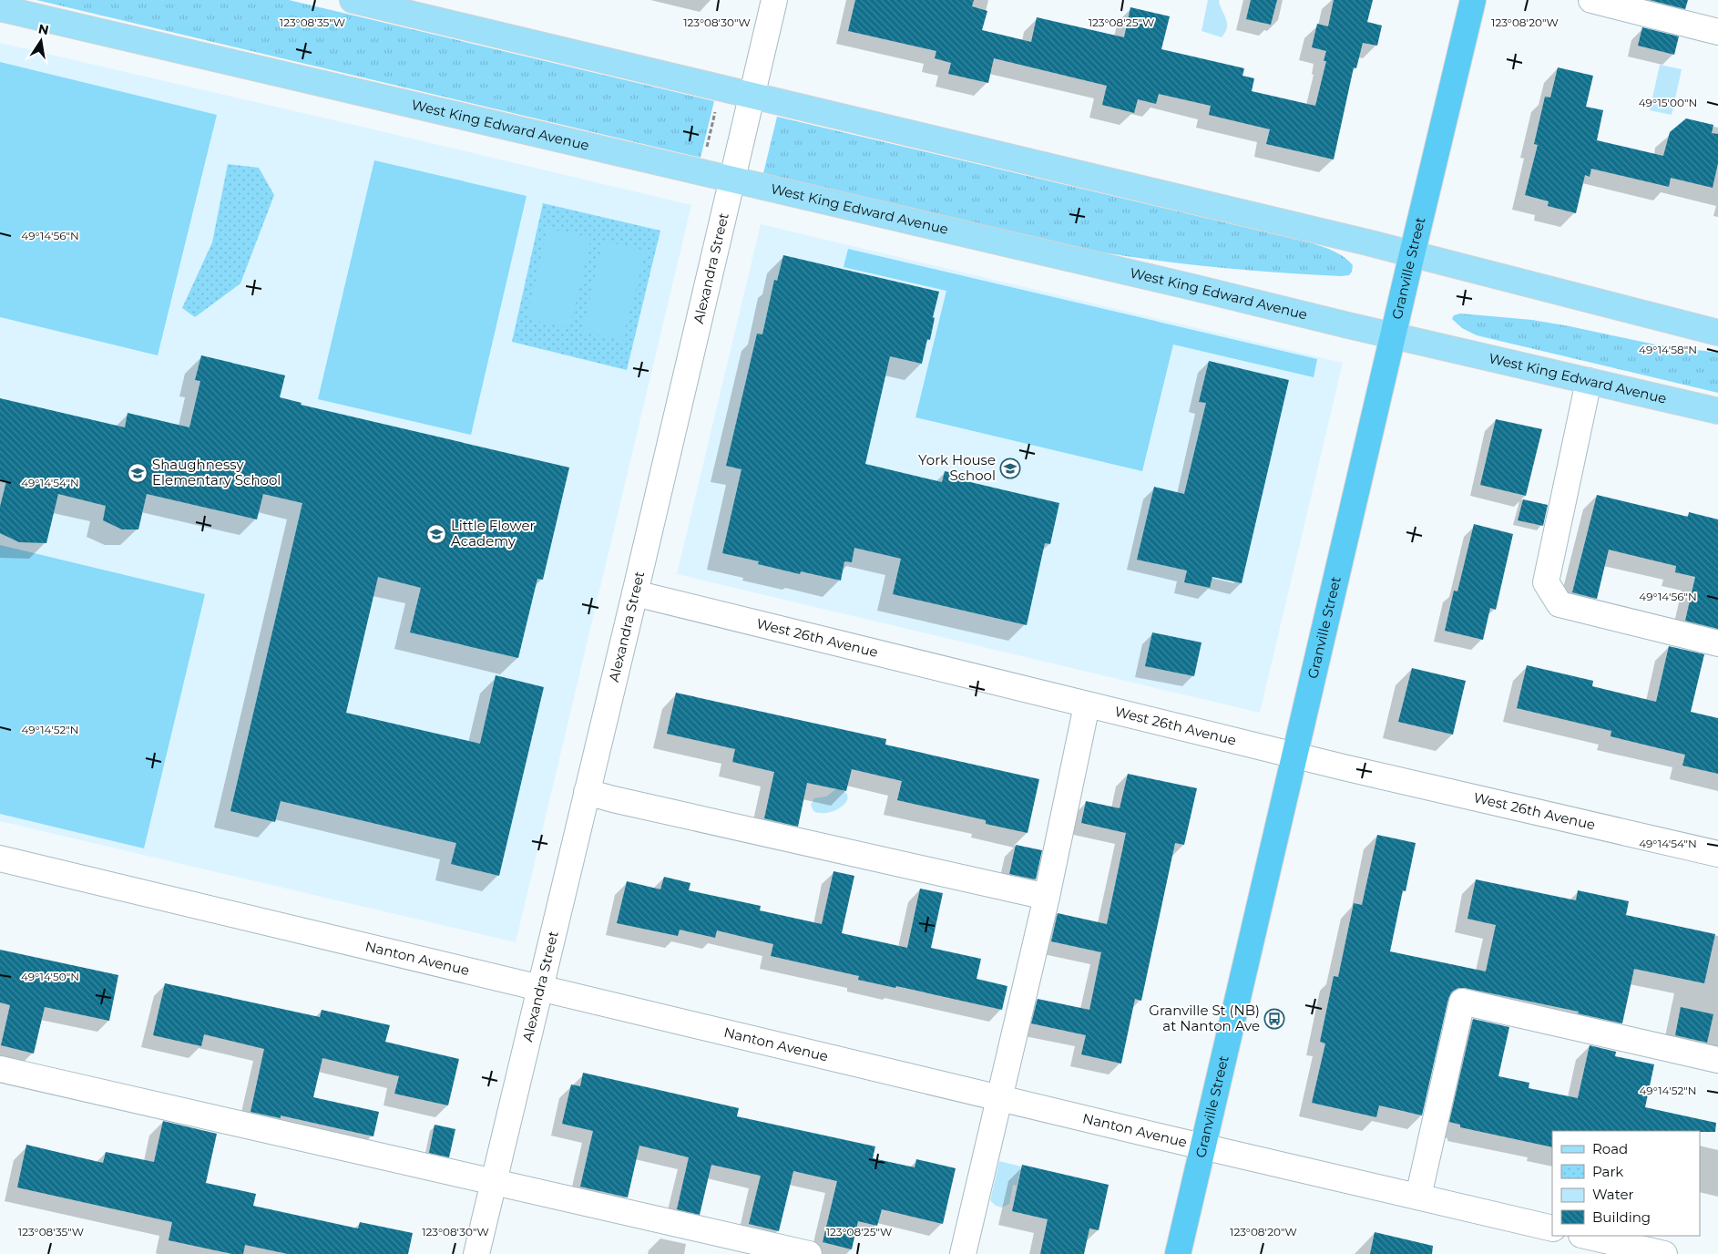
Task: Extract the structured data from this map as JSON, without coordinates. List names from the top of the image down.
{
  "streets": {
    "highway": ["Granville Street"],
    "main road": ["West King Edward Avenue"],
    "street": ["Alexandra Street", "West 26th Avenue", "Nanton Avenue"]
  },
  "crossings": [
    ["West King Edward Avenue", "Alexandra Street"],
    ["West King Edward Avenue", "Granville Street"],
    ["Alexandra Street", "West 26th Avenue"],
    ["Alexandra Street", "Nanton Avenue"],
    ["Granville Street", "West 26th Avenue"],
    ["Granville Street", "Nanton Avenue"]
  ],
  "places": {
    "school or university": ["York House School", "Shaughnessy Elementary School", "Little Flower Academy"],
    "bus stop": ["Granville St (NB) at Nanton Ave"]
  },
  "legend": [
    "Road",
    "Park",
    "Water",
    "Building"
  ],
  "north": "top",
  "coordinates": [
    "123°08'35\"W",
    "123°08'30\"W",
    "123°08'25\"W",
    "123°08'20\"W",
    "49°15'00\"N",
    "49°14'56\"N",
    "49°14'58\"N",
    "49°14'54\"N",
    "49°14'52\"N",
    "49°14'50\"N"
  ]
}
